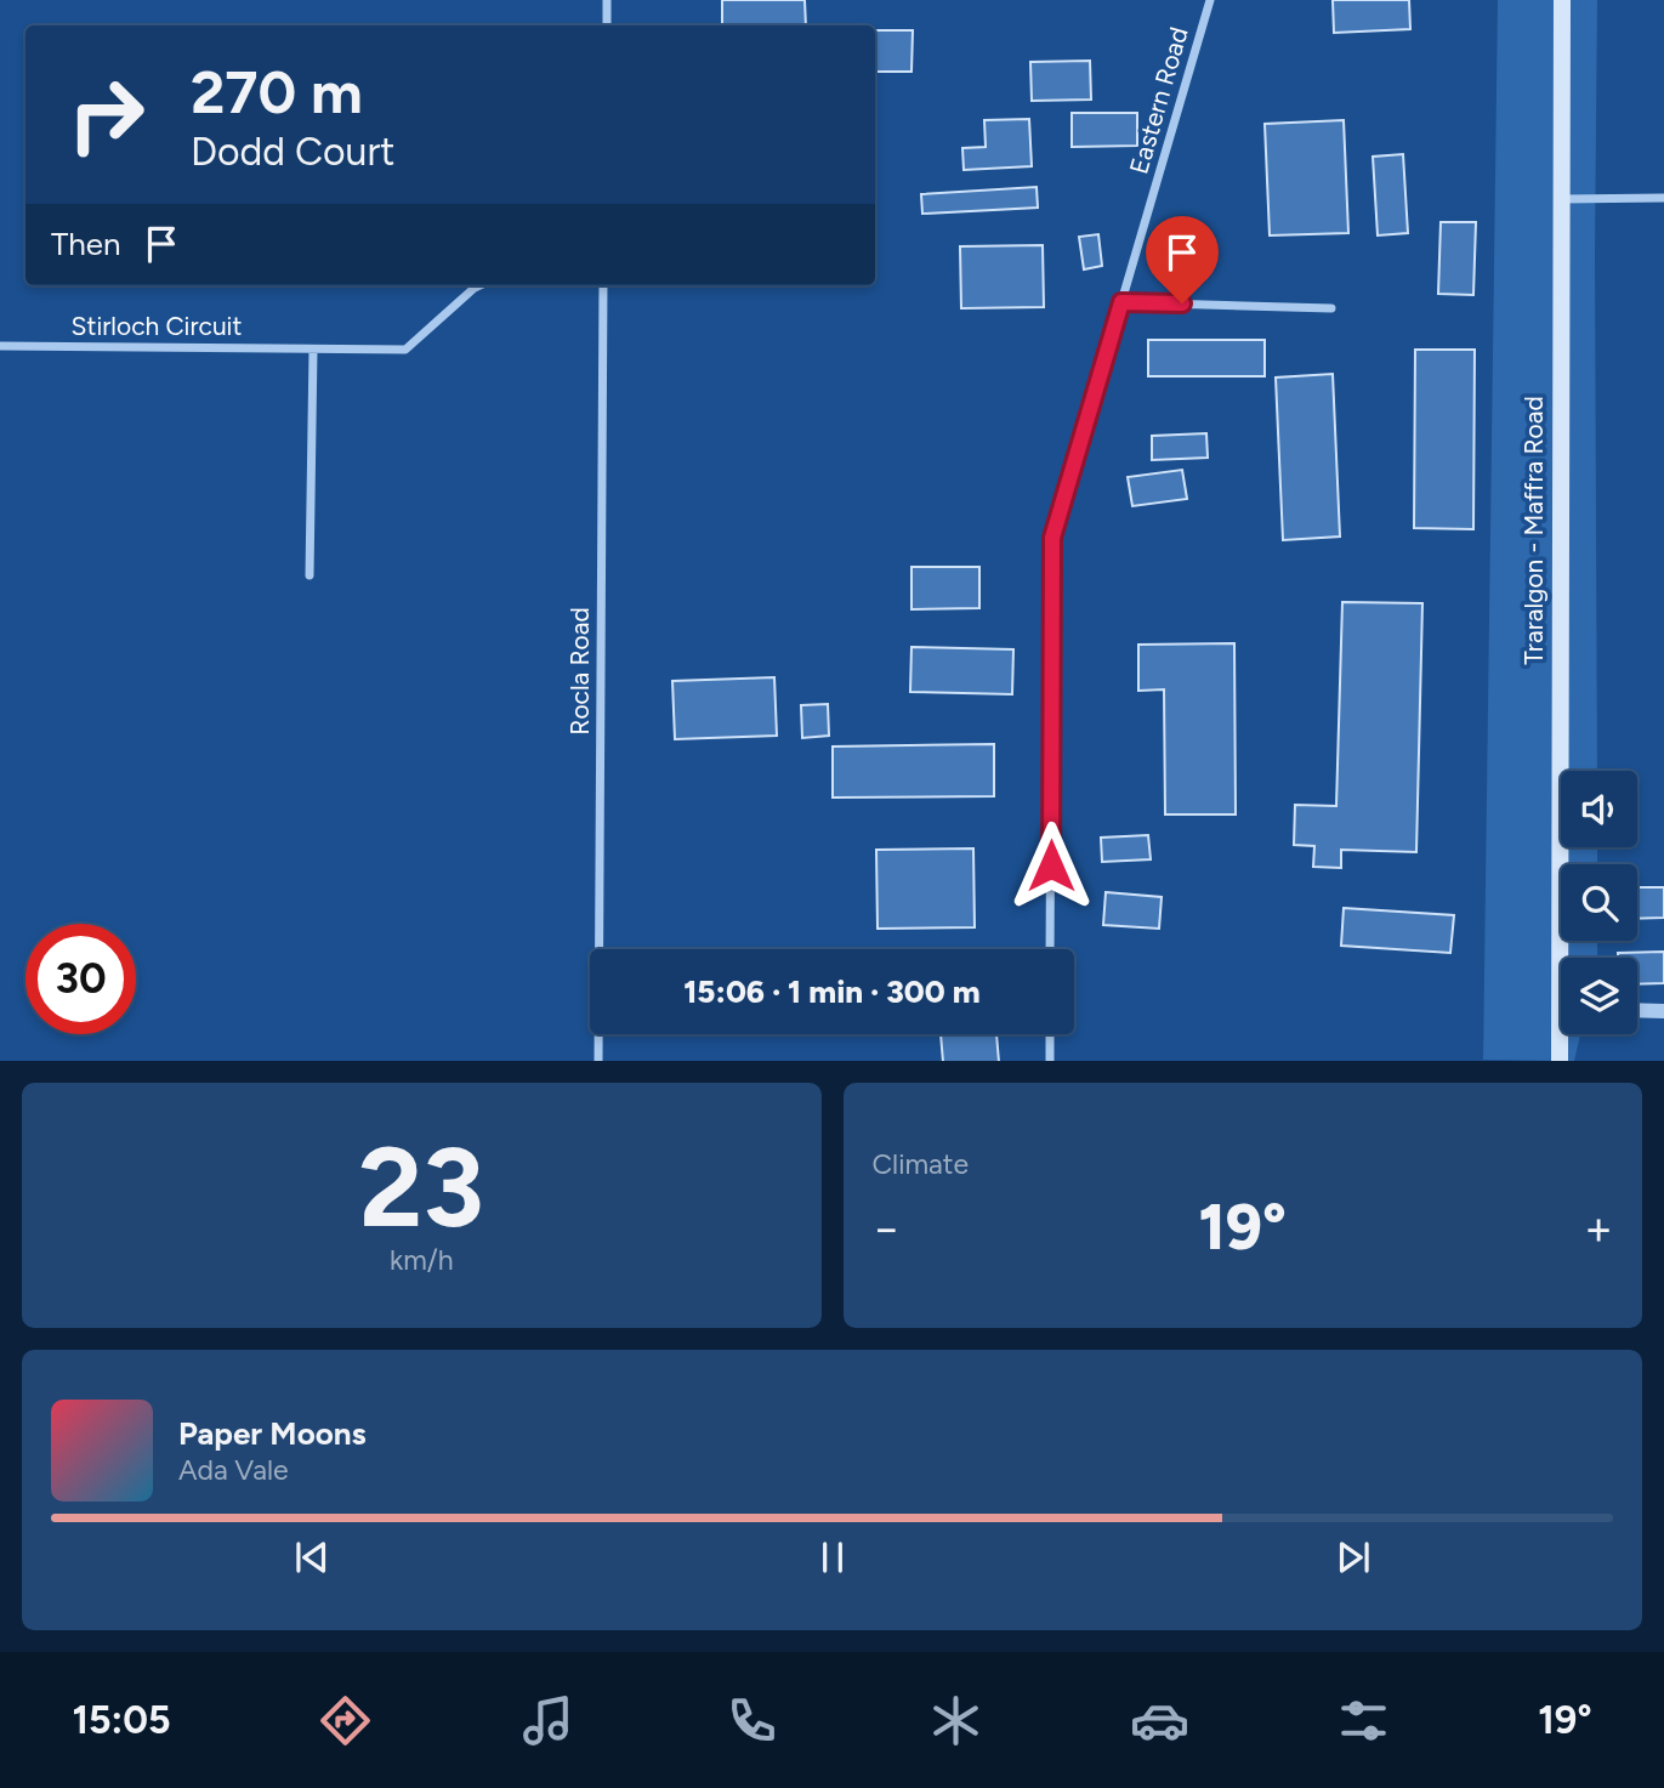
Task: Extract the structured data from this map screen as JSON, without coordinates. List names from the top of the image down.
{
  "streets": {
    "main road": ["Traralgon - Maffra Road"],
    "street": ["Eastern Road", "Stirloch Circuit", "Rocla Road"]
  },
  "page": {
    "turn": ["270 m", "Dodd Court"],
    "then": "Then",
    "limit": "30",
    "trip": "15:06 · 1 min · 300 m",
    "tile": [
      ["23", "km/h"],
      "Climate"
    ],
    "heat": ["−", "19°", "+"],
    "song": ["Paper Moons", "Ada Vale"],
    "tabs": ["15:05", "19°"]
  }
}
